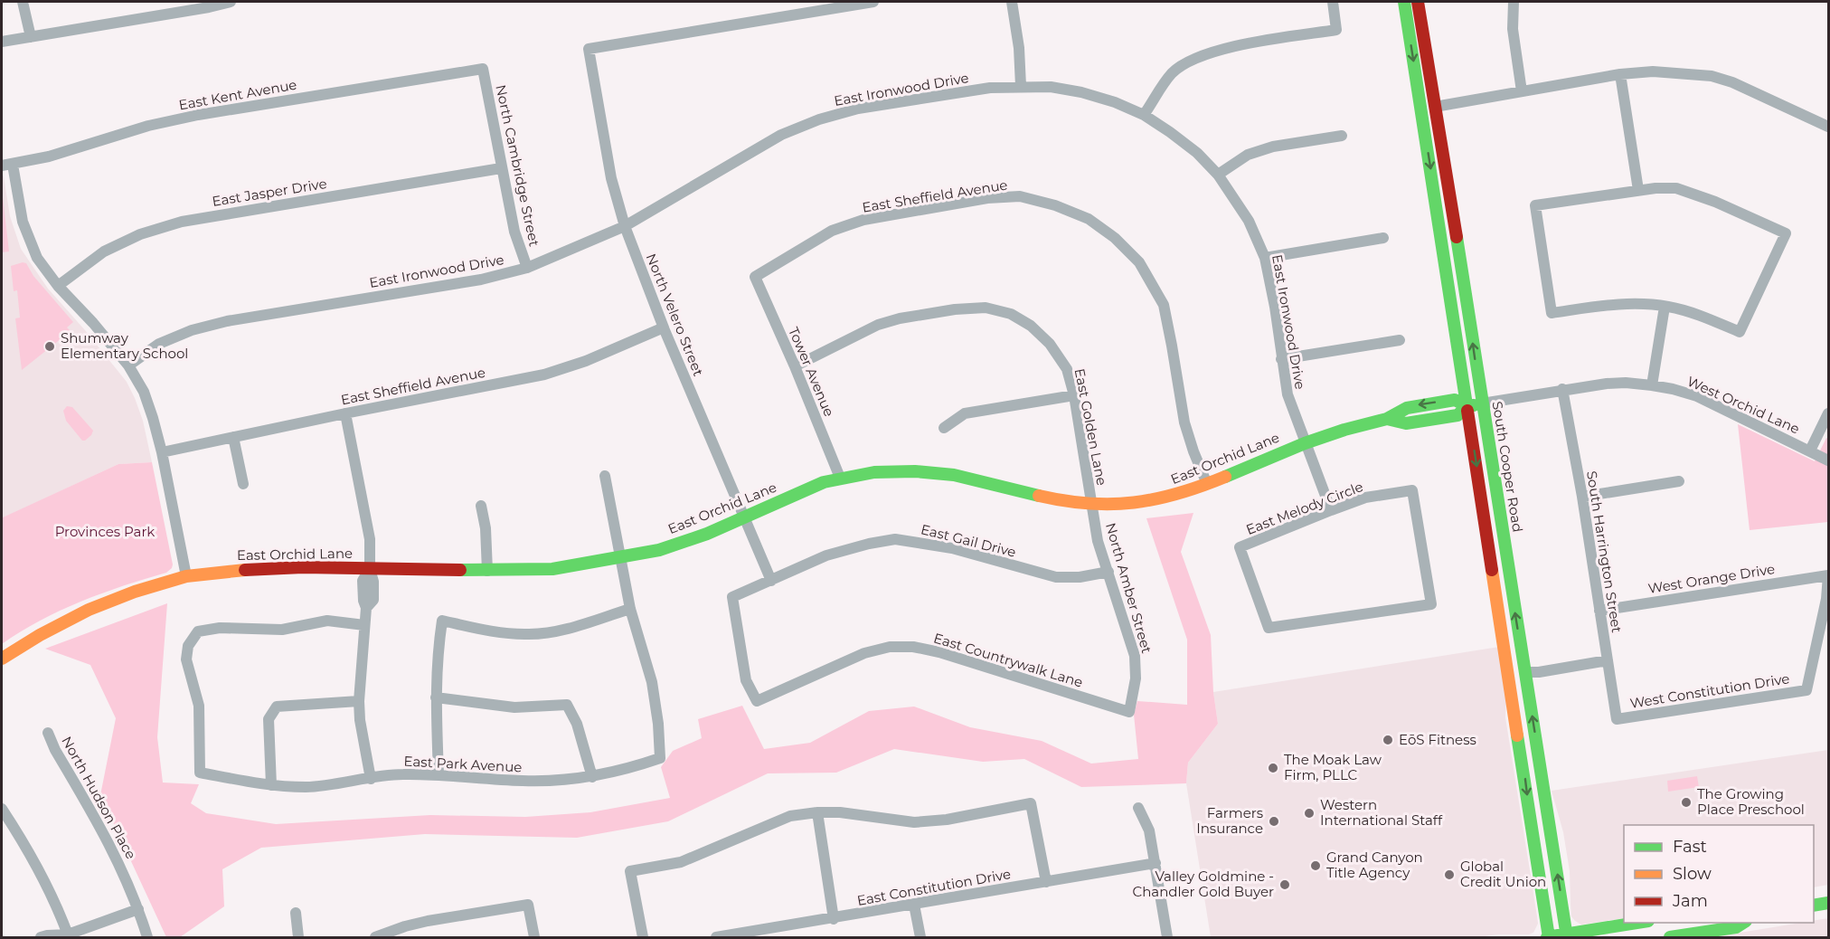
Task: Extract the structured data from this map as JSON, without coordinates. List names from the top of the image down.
{
  "streets": {
    "main road": ["East Orchid Lane", "South Cooper Road"],
    "street": [
      "East Ironwood Drive",
      "East Kent Avenue",
      "North Cambridge Street",
      "East Jasper Drive",
      "East Sheffield Avenue",
      "North Velero Street",
      "Tower Avenue",
      "West Orchid Lane",
      "East Golden Lane",
      "East Melody Circle",
      "East Gail Drive",
      "South Harrington Street",
      "West Orange Drive",
      "North Amber Street",
      "East Countrywalk Lane",
      "West Constitution Drive",
      "East Park Avenue",
      "North Hudson Place",
      "East Constitution Drive"
    ]
  },
  "crossings": [
    ["East Ironwood Drive", "North Cambridge Street"],
    ["East Ironwood Drive", "North Velero Street"],
    ["East Ironwood Drive", "East Orchid Lane"],
    ["East Ironwood Drive", "East Melody Circle"],
    ["East Kent Avenue", "North Cambridge Street"],
    ["North Cambridge Street", "East Jasper Drive"],
    ["East Sheffield Avenue", "North Velero Street"],
    ["East Sheffield Avenue", "Tower Avenue"],
    ["East Sheffield Avenue", "East Orchid Lane"],
    ["North Velero Street", "East Orchid Lane"],
    ["North Velero Street", "East Gail Drive"],
    ["Tower Avenue", "East Golden Lane"],
    ["Tower Avenue", "East Orchid Lane"],
    ["West Orchid Lane", "East Orchid Lane"],
    ["West Orchid Lane", "South Cooper Road"],
    ["West Orchid Lane", "South Harrington Street"],
    ["East Golden Lane", "East Orchid Lane"],
    ["East Golden Lane", "North Amber Street"],
    ["East Orchid Lane", "South Cooper Road"],
    ["East Orchid Lane", "North Amber Street"],
    ["East Gail Drive", "North Amber Street"],
    ["East Gail Drive", "East Countrywalk Lane"],
    ["South Harrington Street", "West Orange Drive"],
    ["South Harrington Street", "West Constitution Drive"],
    ["West Orange Drive", "West Constitution Drive"],
    ["North Amber Street", "East Countrywalk Lane"]
  ],
  "parks": ["Provinces Park"],
  "places": [
    "Shumway Elementary School",
    "EōS Fitness",
    "The Moak Law Firm, PLLC",
    "The Growing Place Preschool",
    "Western International Staff",
    "Farmers Insurance",
    "Grand Canyon Title Agency",
    "Global Credit Union",
    "Valley Goldmine - Chandler Gold Buyer"
  ],
  "legend": ["Fast", "Slow", "Jam"]
}
